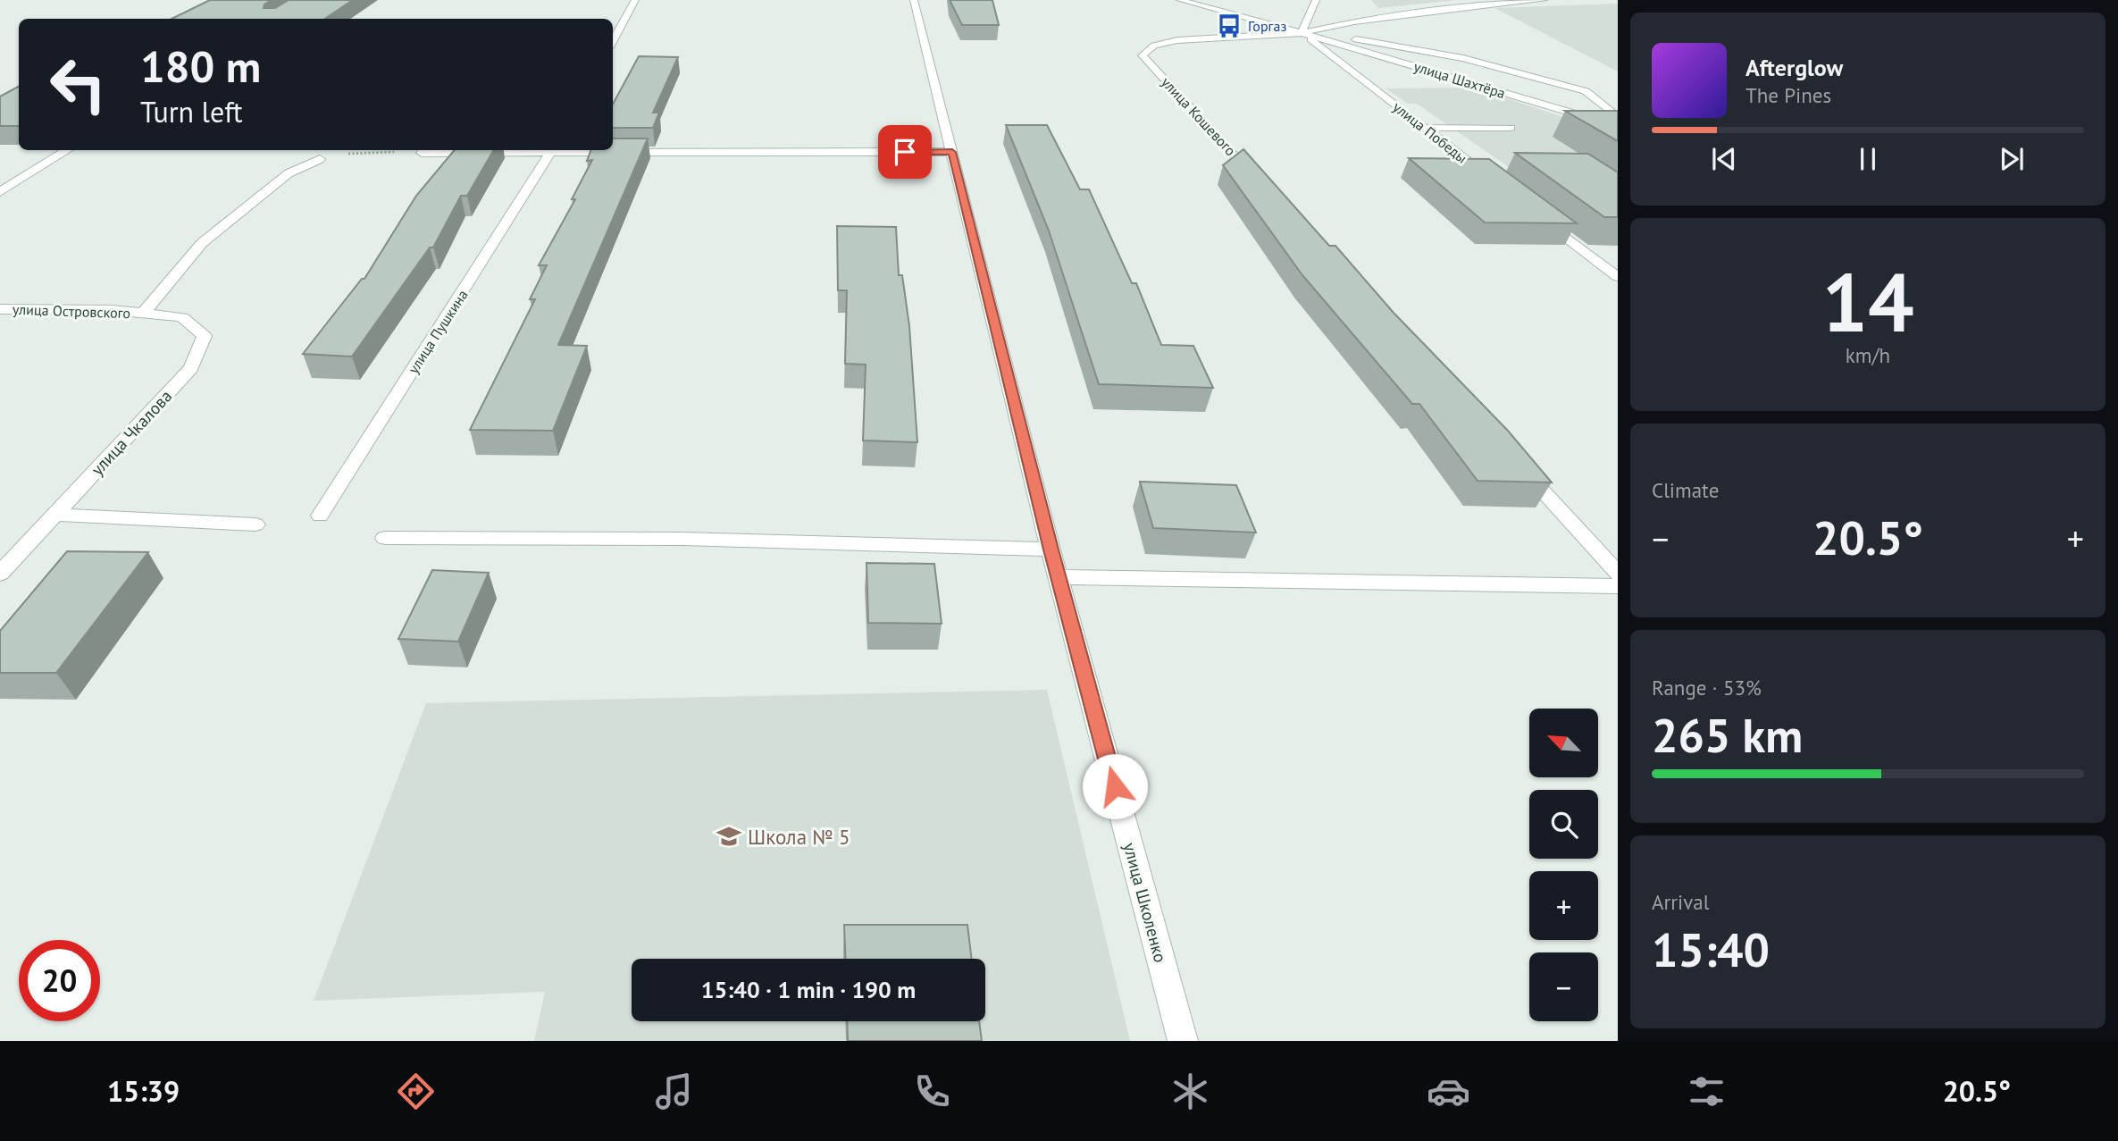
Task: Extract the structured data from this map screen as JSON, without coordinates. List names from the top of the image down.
{
  "streets": {
    "street": [
      "улица Шахтёра",
      "улица Кошевого",
      "улица Победы",
      "улица Островского",
      "улица Пушкина",
      "улица Чкалова",
      "улица Школенко"
    ]
  },
  "crossings": [
    ["улица Шахтёра", "улица Кошевого"],
    ["улица Шахтёра", "улица Победы"],
    ["улица Кошевого", "улица Победы"],
    ["улица Островского", "улица Чкалова"]
  ],
  "places": {
    "bus stop": ["Горгаз"],
    "school or university": ["Школа № 5"]
  },
  "north": "top left",
  "page": {
    "turn": ["180 m", "Turn left"],
    "song": ["Afterglow", "The Pines"],
    "tile": [
      ["14", "km/h"],
      "Climate",
      ["Range · 53%", "265 km"],
      ["Arrival", "15:40"]
    ],
    "heat": ["−", "20.5°", "+"],
    "map_buttons": ["+", "−"],
    "limit": "20",
    "trip": "15:40 · 1 min · 190 m",
    "tabs": ["15:39", "20.5°"]
  }
}
